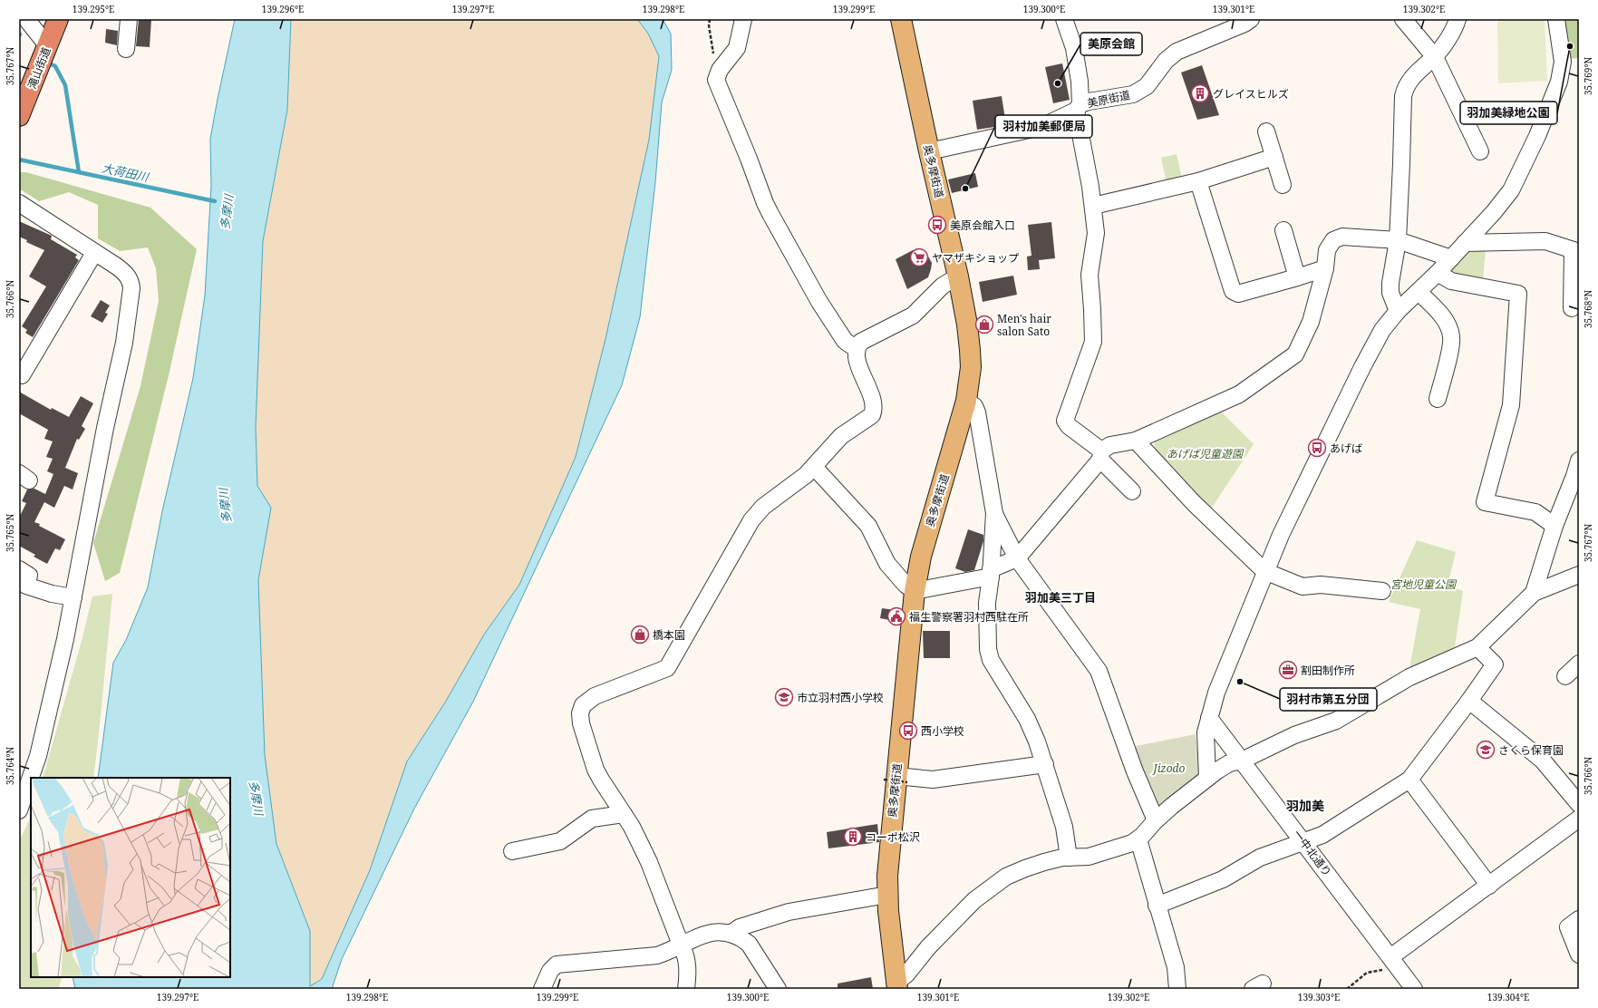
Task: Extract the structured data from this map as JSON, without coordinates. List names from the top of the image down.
{
  "streets": {
    "highway": ["滝山街道"],
    "main road": ["奥多摩街道"],
    "street": ["美原街道", "一中北通り"]
  },
  "crossings": [
    ["美原街道", "奥多摩街道"]
  ],
  "districts": ["羽加美三丁目", "羽加美"],
  "water": ["大荷田川", "多摩川"],
  "parks": ["あげば児童遊園", "宮地児童公園", "Jizodo"],
  "places": {
    "other": [
      "羽加美緑地公園",
      "美原会館",
      "羽村加美郵便局",
      "羽村市第五分団"
    ],
    "building": ["グレイスヒルズ", "コーポ松沢"],
    "bus stop": ["美原会館入口", "あげば", "西小学校"],
    "supermarket": ["ヤマザキショップ"],
    "shop": ["Men's hair salon Sato", "橋本園"],
    "public building": ["福生警察署羽村西駐在所"],
    "office": ["割田制作所"],
    "school or university": ["市立羽村西小学校", "さくら保育園"]
  },
  "coordinates": [
    "139.295°E",
    "139.296°E",
    "139.297°E",
    "139.298°E",
    "139.299°E",
    "139.300°E",
    "139.301°E",
    "139.302°E",
    "35.767°N",
    "35.769°N",
    "35.766°N",
    "35.768°N",
    "35.765°N",
    "35.764°N",
    "139.303°E",
    "139.304°E"
  ]
}
